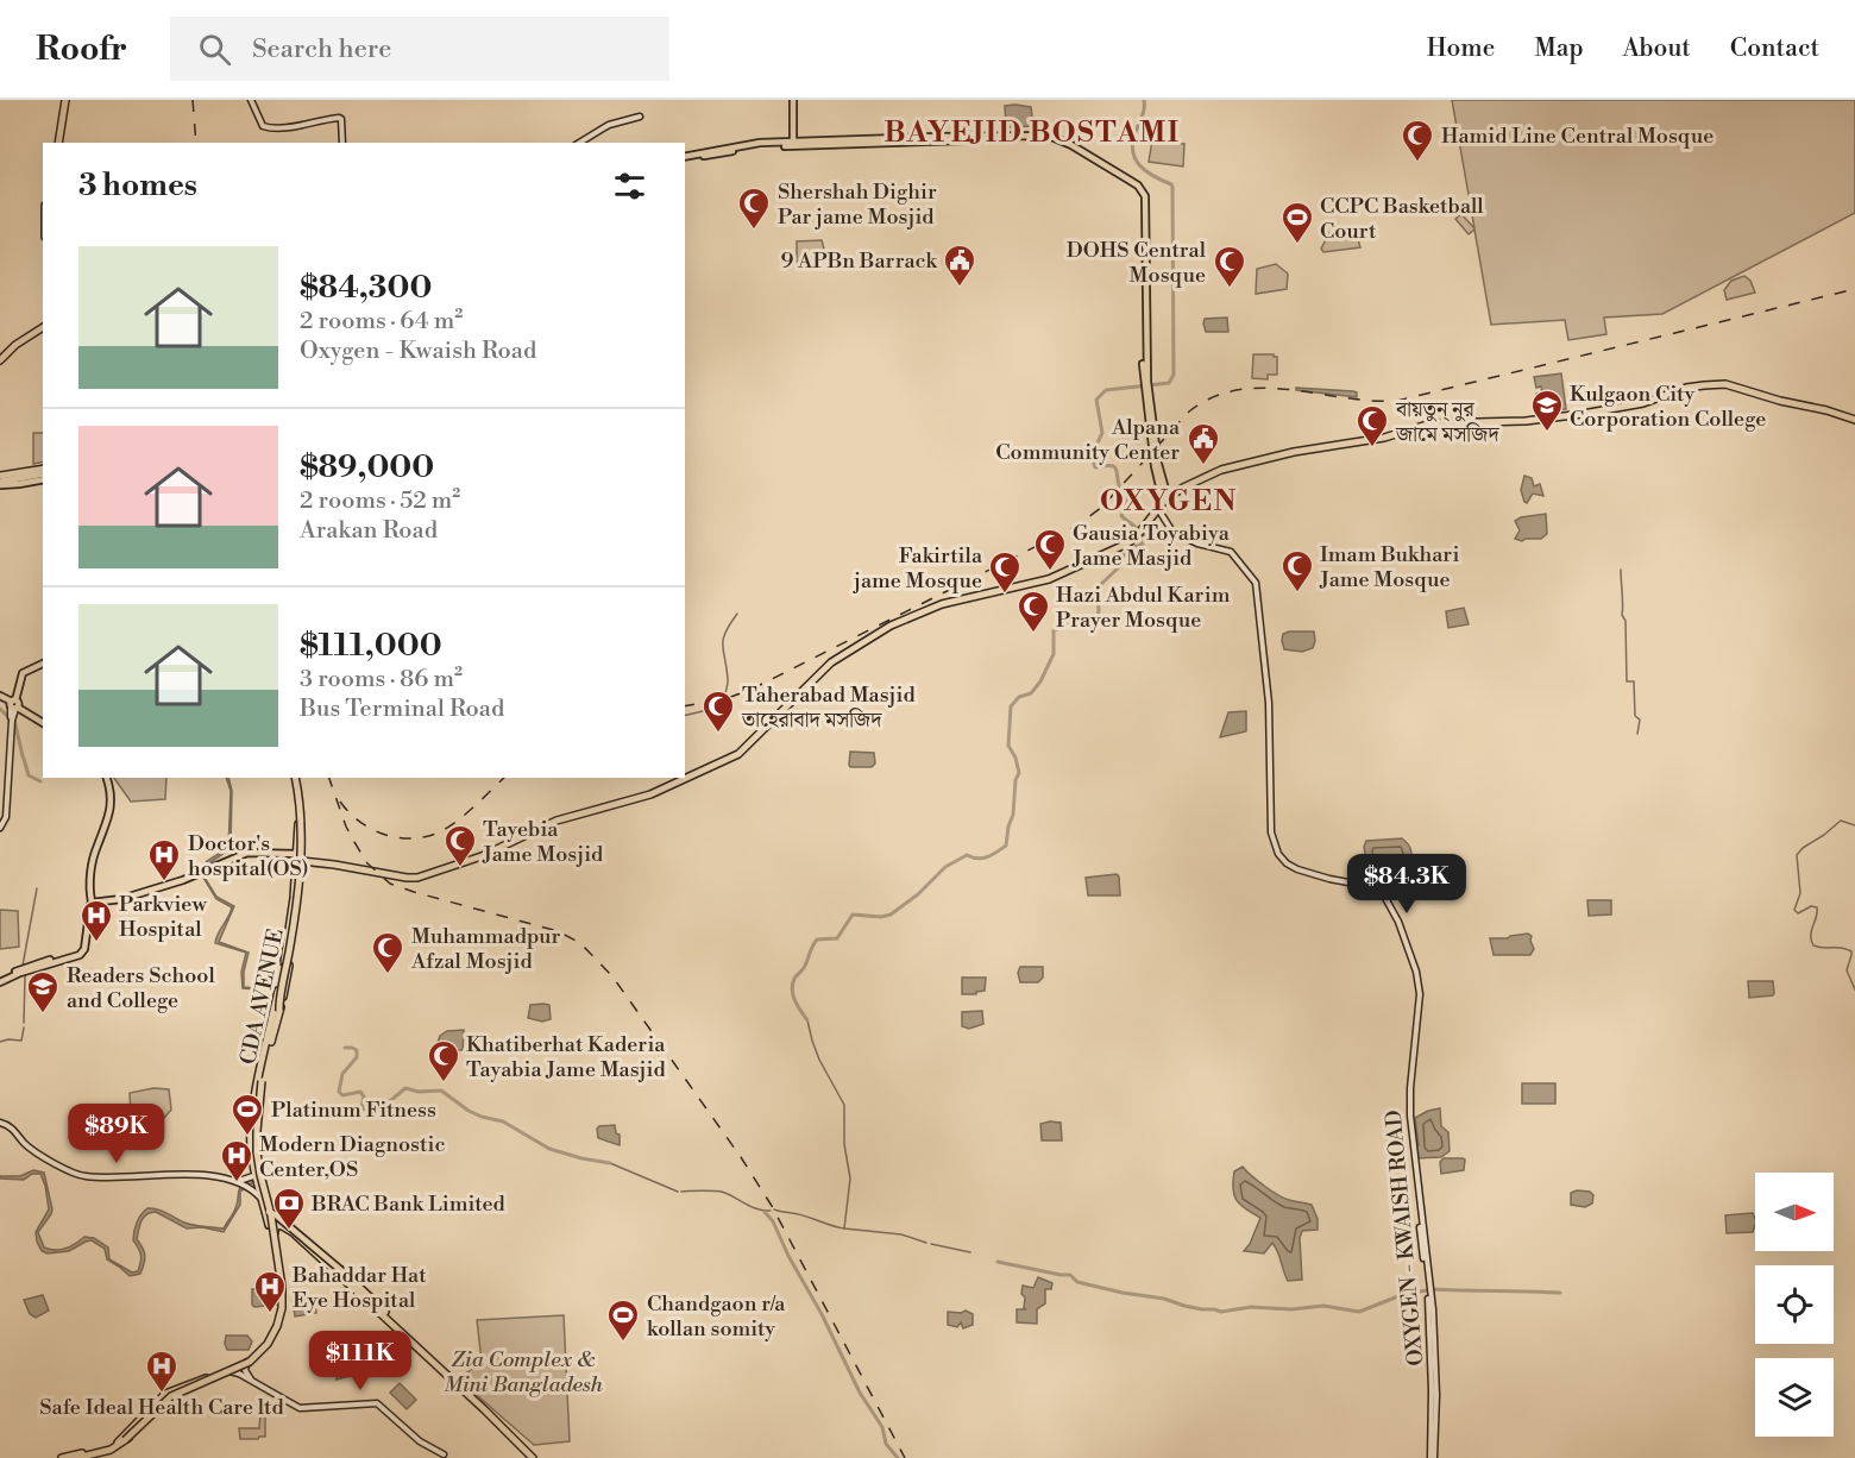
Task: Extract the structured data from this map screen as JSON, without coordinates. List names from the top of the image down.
{
  "streets": {
    "highway": ["CDA AVENUE"],
    "main road": ["OXYGEN - KWAISH ROAD"]
  },
  "districts": ["BAYEJID BOSTAMI", "OXYGEN"],
  "parks": ["Zia Complex & Mini Bangladesh"],
  "places": {
    "mosque": [
      "Hamid Line Central Mosque",
      "Shershah Dighir Par jame Mosjid",
      "DOHS Central Mosque",
      "বায়তুন্ নুর জামে মসজিদ",
      "Gausia Toyabiya Jame Masjid",
      "Imam Bukhari Jame Mosque",
      "Fakirtila jame Mosque",
      "Hazi Abdul Karim Prayer Mosque",
      "Taherabad Masjid তাহেরাবাদ মসজিদ",
      "Tayebia Jame Mosjid",
      "Muhammadpur Afzal Mosjid",
      "Khatiberhat Kaderia Tayabia Jame Masjid"
    ],
    "sports": ["CCPC Basketball Court", "Platinum Fitness", "Chandgaon r/a kollan somity"],
    "public building": ["9 APBn Barrack", "Alpana Community Center"],
    "school or university": ["Kulgaon City Corporation College", "Readers School and College"],
    "hospital": [
      "Doctor's hospital(OS)",
      "Parkview Hospital",
      "Modern Diagnostic Center,OS",
      "Bahaddar Hat Eye Hospital",
      "Safe Ideal Health Care ltd"
    ],
    "bank": ["BRAC Bank Limited"]
  },
  "north": "right",
  "page": {
    "header": "Roofr",
    "search": "Search here",
    "nav": [
      "Home",
      "Map",
      "About",
      "Contact"
    ],
    "heading": "3 homes",
    "list": [
      {
        "name": "$84,300",
        "note": "2 rooms · 64 m² · Oxygen - Kwaish Road"
      },
      {
        "name": "$89,000",
        "note": "2 rooms · 52 m² · Arakan Road"
      },
      {
        "name": "$111,000",
        "note": "3 rooms · 86 m² · Bus Terminal Road"
      }
    ],
    "price": ["$84.3K", "$89K", "$111K"]
  }
}
